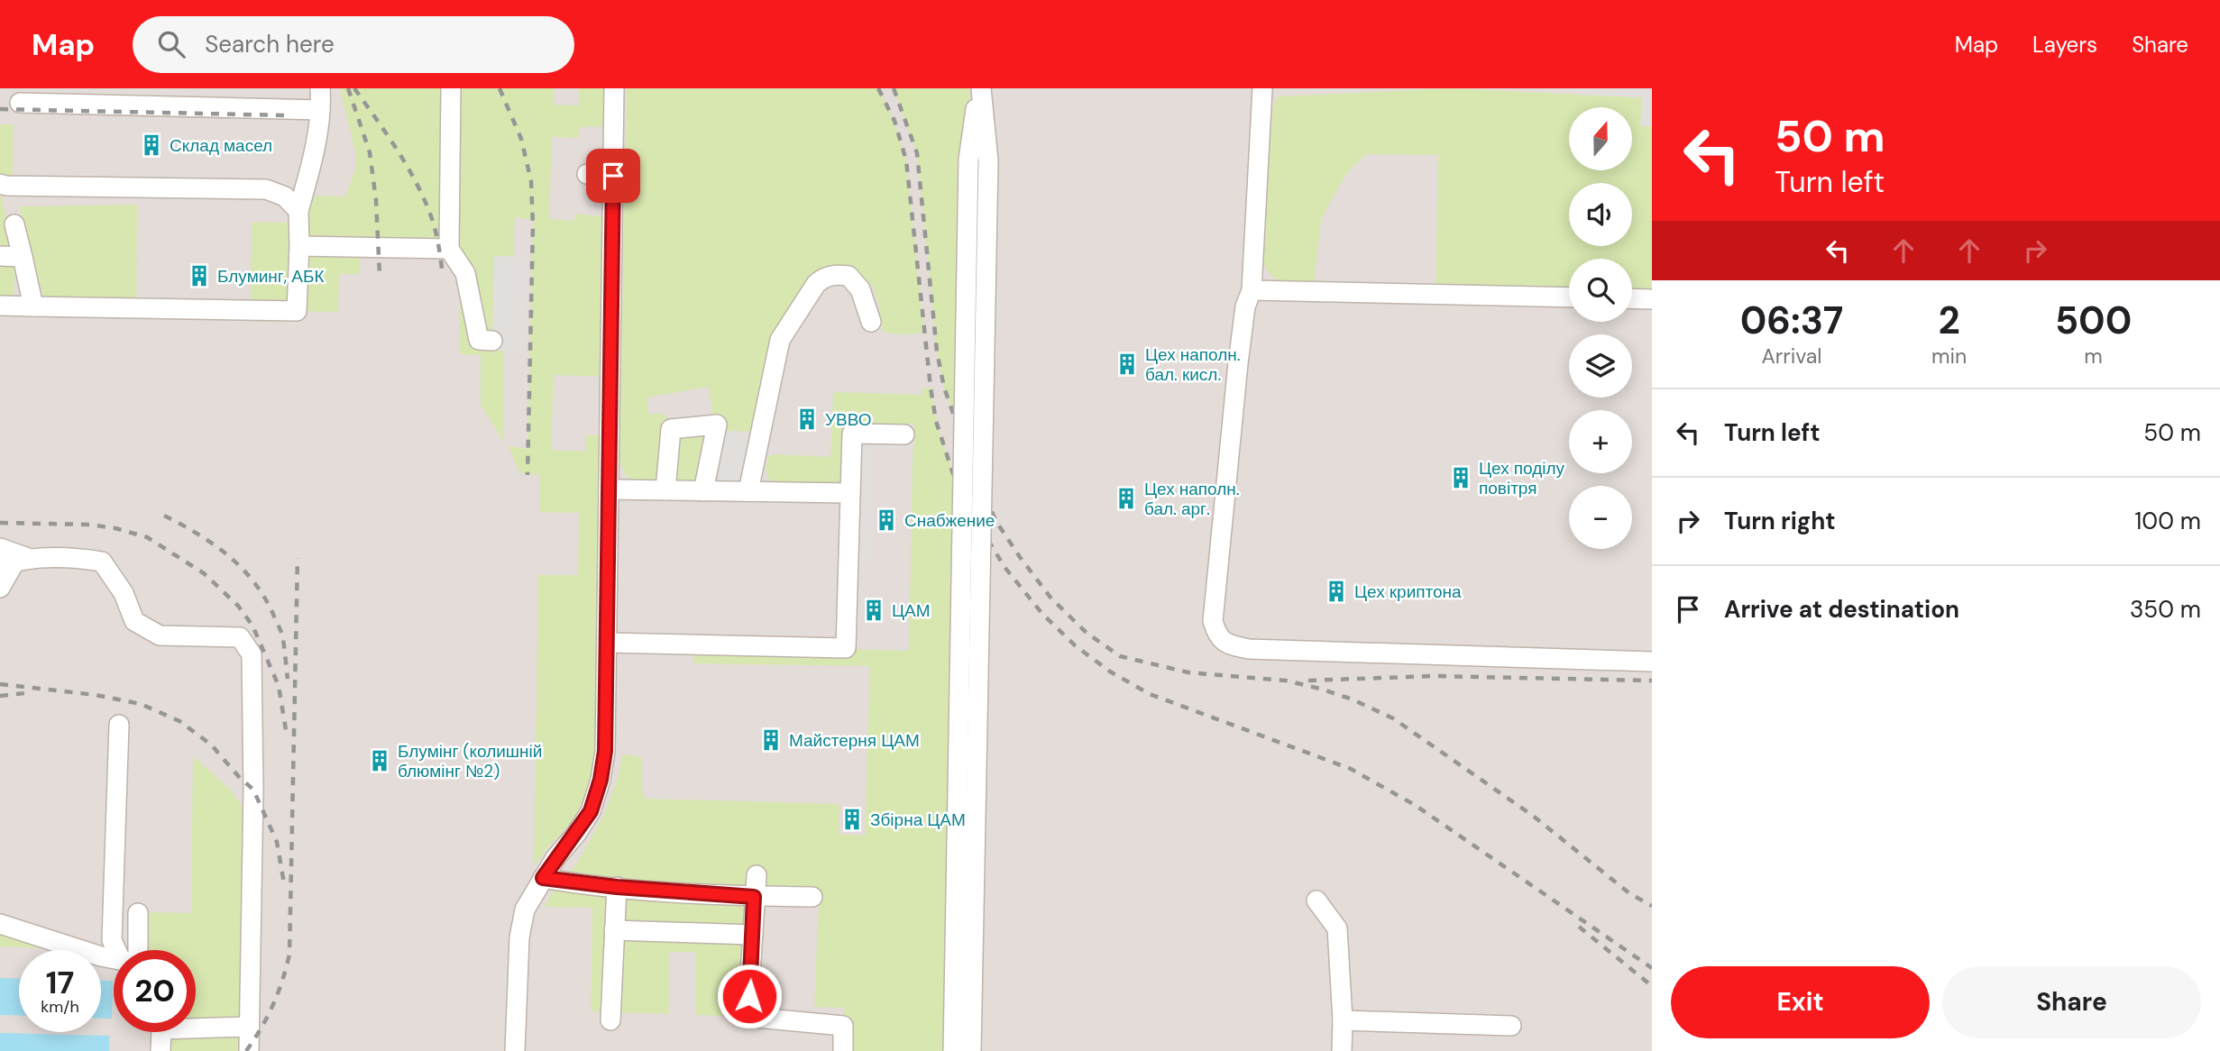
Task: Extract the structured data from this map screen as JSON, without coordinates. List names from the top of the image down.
{
  "places": {
    "building": [
      "Склад масел",
      "Блуминг, АБК",
      "Цех наполн. бал. кисл.",
      "УВВО",
      "Цех поділу повітря",
      "Цех наполн. бал. арг.",
      "Снабжение",
      "Цех криптона",
      "ЦАМ",
      "Майстерня ЦАМ",
      "Блумінг (колишній блюмінг №2)",
      "Збірна ЦАМ"
    ]
  },
  "north": "top",
  "page": {
    "header": "Map",
    "search": "Search here",
    "nav": ["Map", "Layers", "Share"],
    "turn": ["50 m", "Turn left"],
    "map_buttons": ["+", "−"],
    "eta": [
      "06:37",
      "Arrival",
      "2",
      "min",
      "500",
      "m"
    ],
    "list": [
      {
        "name": "Turn left",
        "value": "50 m"
      },
      {
        "name": "Turn right",
        "value": "100 m"
      },
      {
        "name": "Arrive at destination",
        "value": "350 m"
      }
    ],
    "speed": "17 km/h",
    "limit": "20",
    "buttons": ["Exit", "Share"]
  }
}
